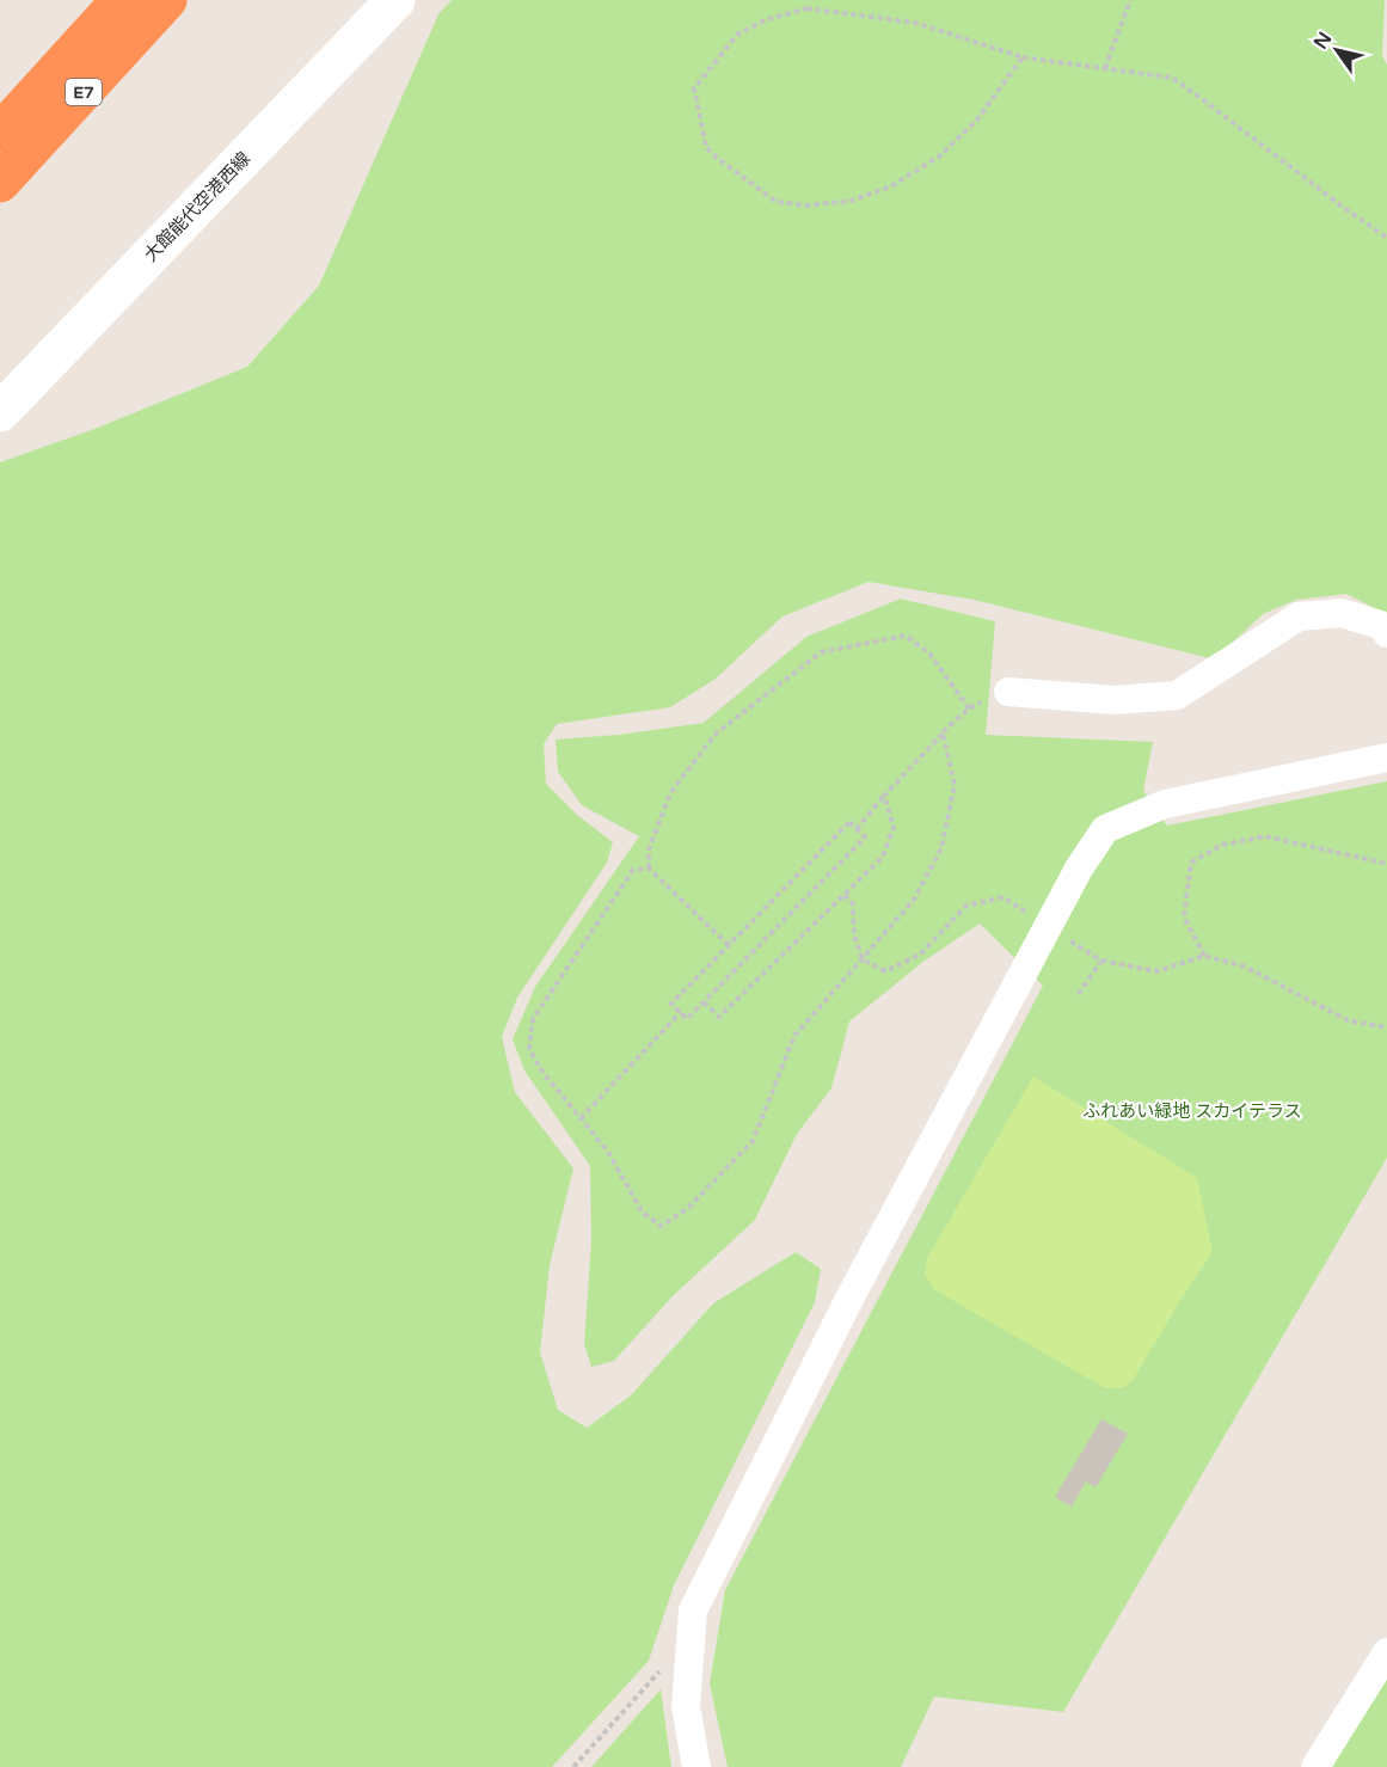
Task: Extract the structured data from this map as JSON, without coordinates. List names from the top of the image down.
{
  "streets": {
    "highway": ["E7"],
    "main road": ["大館能代空港西線"]
  },
  "parks": ["ふれあい緑地 スカイテラス"],
  "north": "top left"
}
